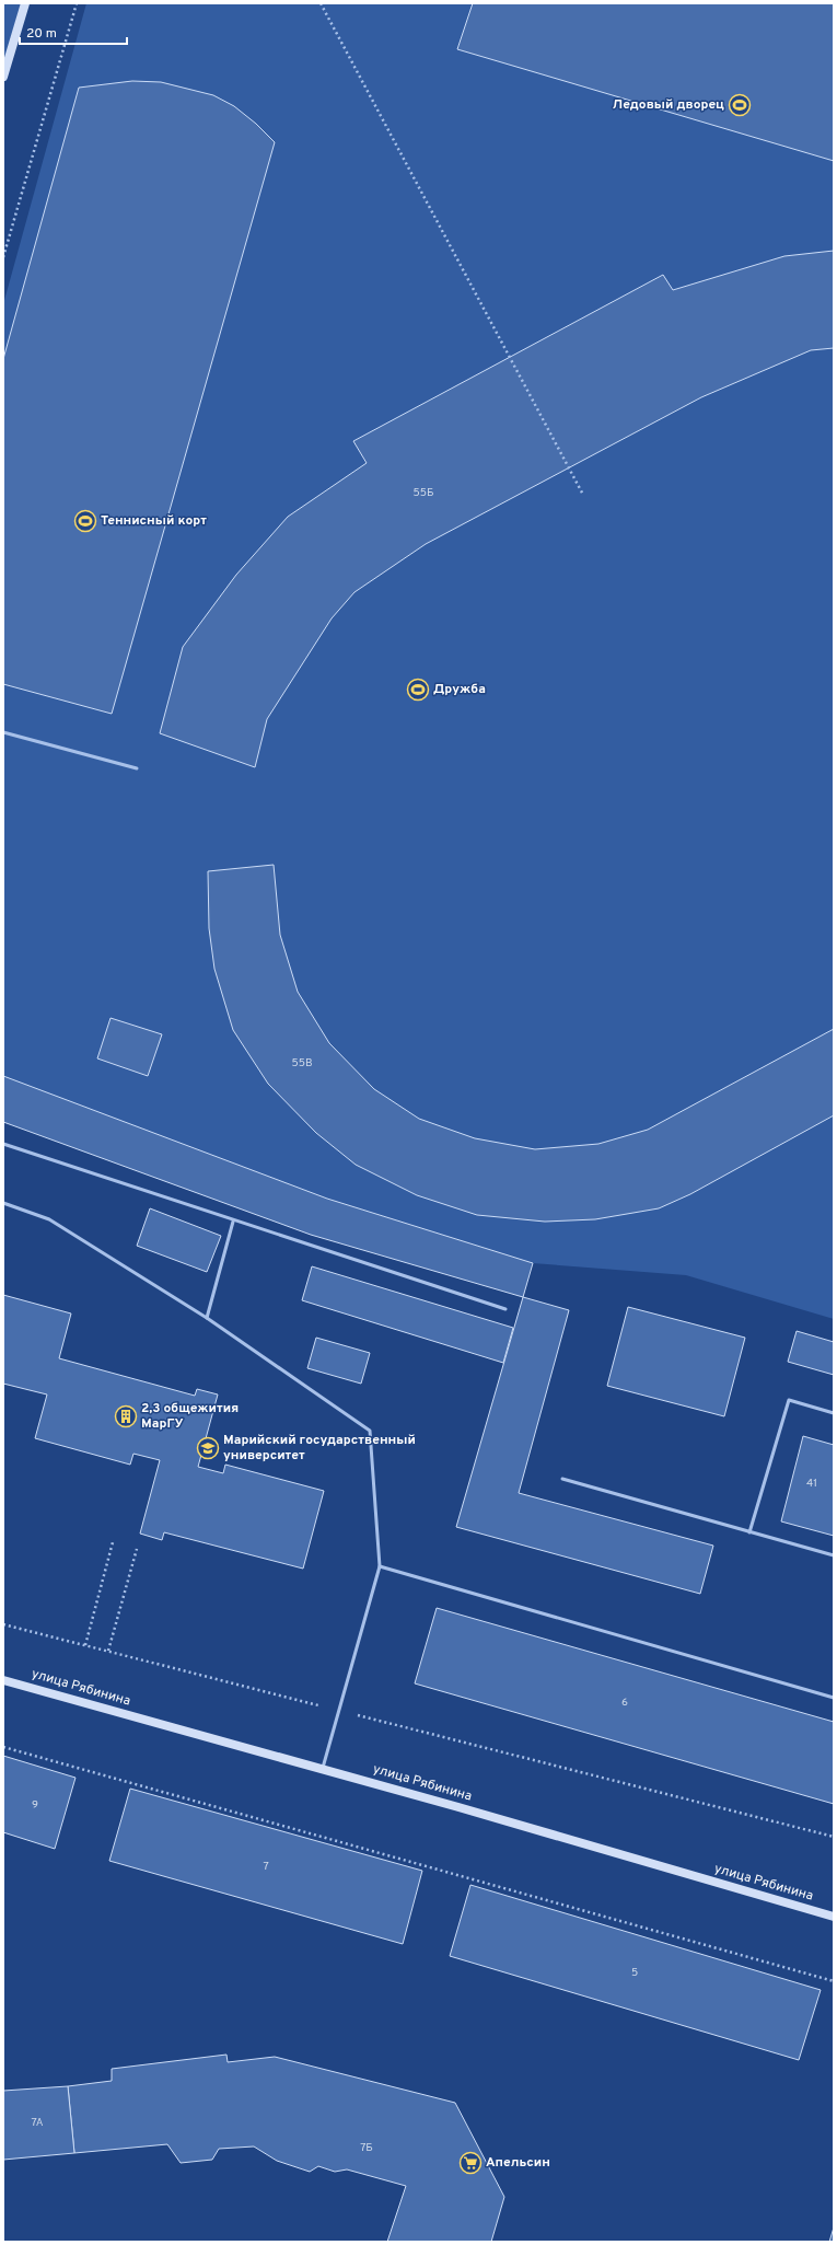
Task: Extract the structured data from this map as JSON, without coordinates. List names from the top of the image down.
{
  "streets": {
    "street": ["улица Рябинина"]
  },
  "places": {
    "sports": ["Ледовый дворец", "Теннисный корт", "Дружба"],
    "building": ["2,3 общежития МарГУ"],
    "school or university": ["Марийский государственный университет"],
    "supermarket": ["Апельсин"]
  },
  "house_numbers": [
    "55Б",
    "55В",
    "41",
    "6",
    "9",
    "7",
    "5",
    "7А",
    "7Б"
  ],
  "scale_bar": "20 m"
}
